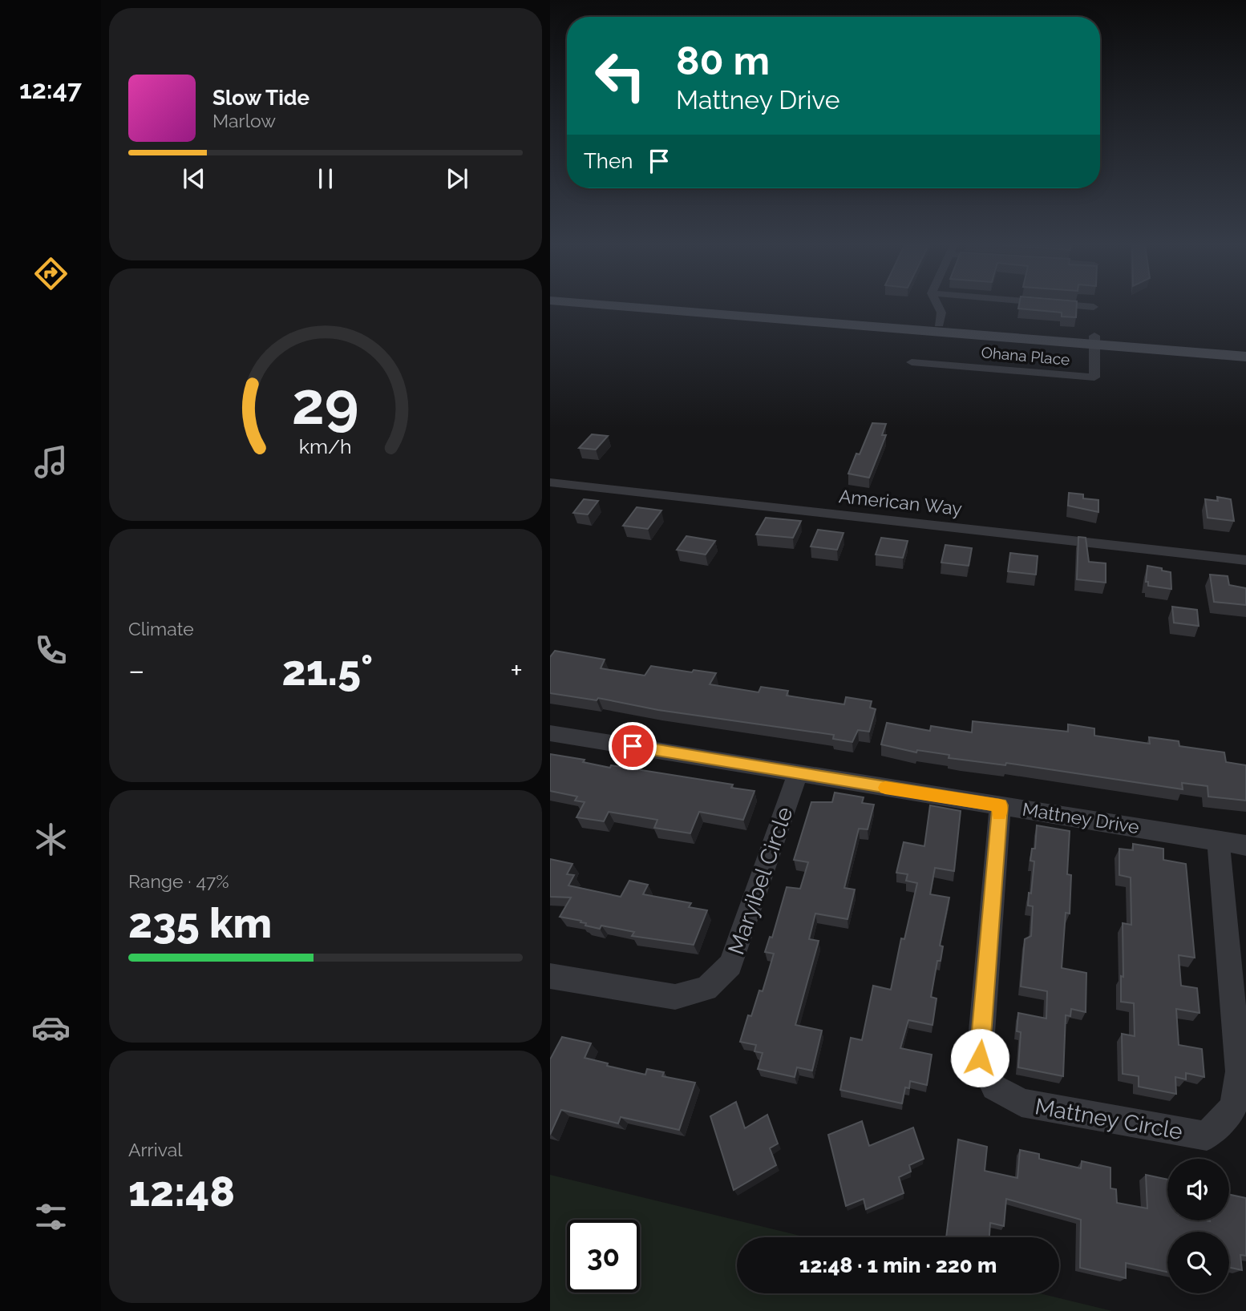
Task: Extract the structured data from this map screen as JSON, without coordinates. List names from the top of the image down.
{
  "streets": {
    "street": [
      "Ohana Place",
      "American Way",
      "Mattney Drive",
      "Maryibel Circle",
      "Mattney Circle"
    ]
  },
  "crossings": [
    ["Mattney Drive", "Maryibel Circle"],
    ["Mattney Drive", "Mattney Circle"]
  ],
  "page": {
    "tabs": "12:47",
    "turn": ["80 m", "Mattney Drive"],
    "song": ["Slow Tide", "Marlow"],
    "then": "Then",
    "tile": [
      "Climate",
      ["Range · 47%", "235 km"],
      ["Arrival", "12:48"]
    ],
    "heat": ["−", "21.5°", "+"],
    "limit": "30",
    "trip": "12:48 · 1 min · 220 m",
    "gauge": ["29", "km/h"]
  }
}
